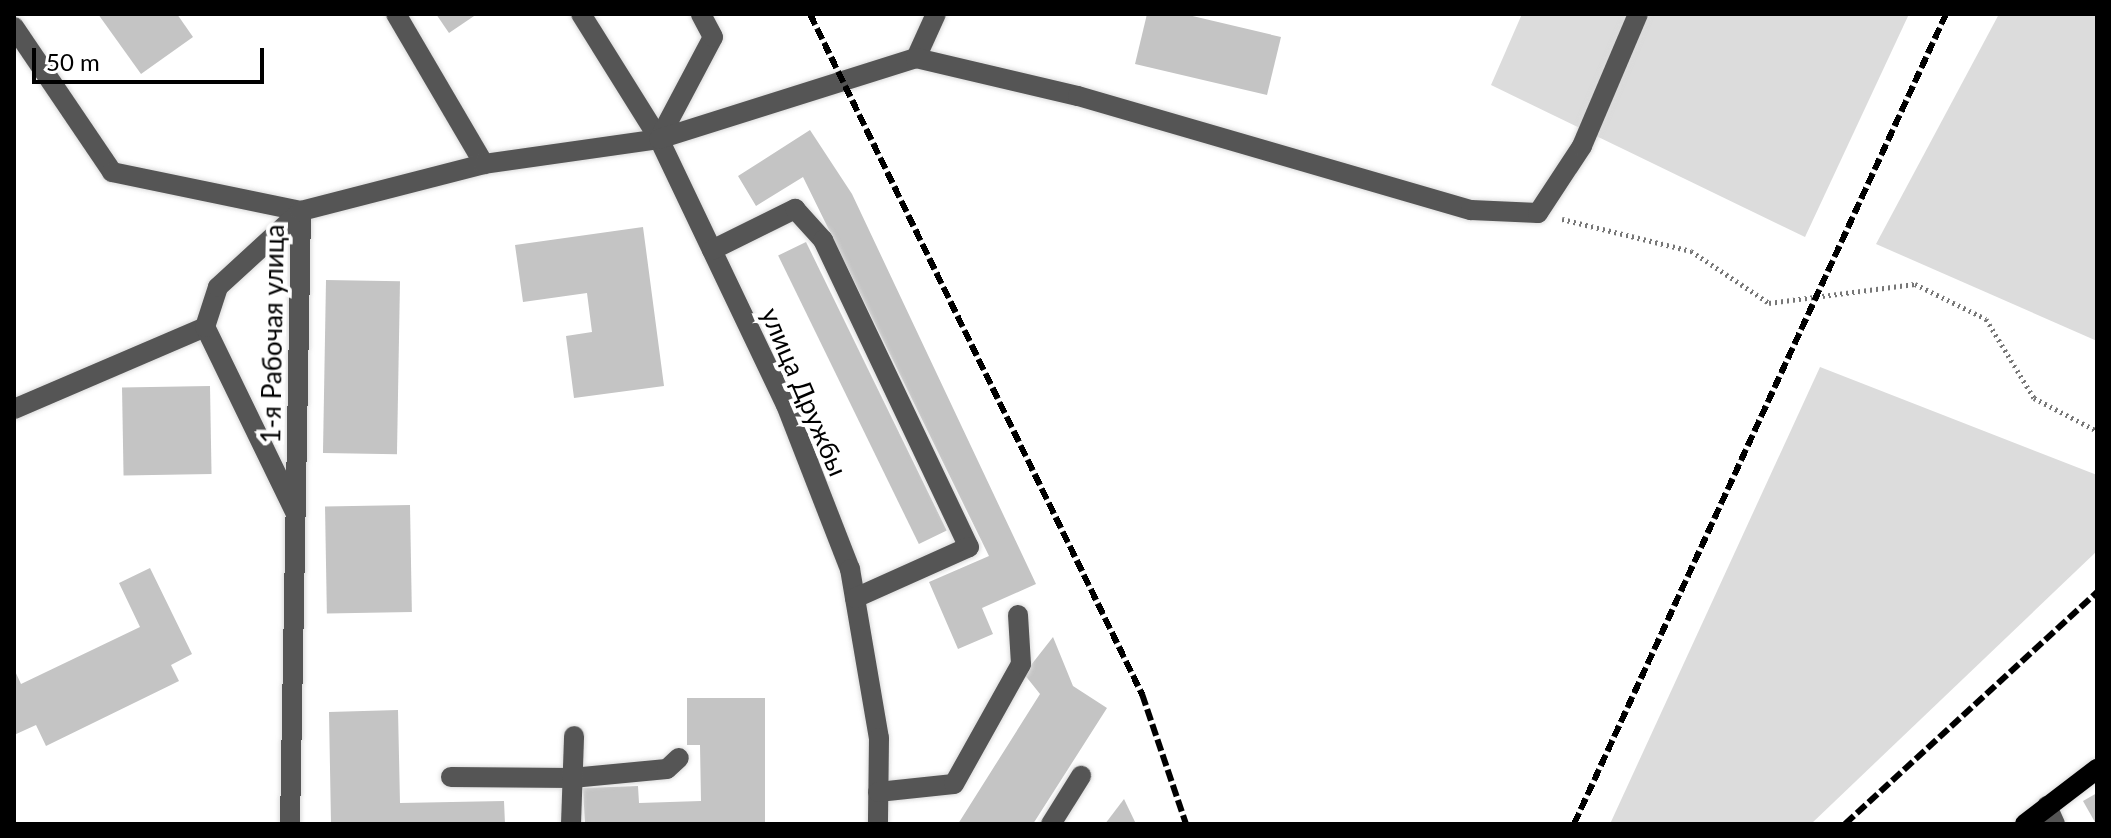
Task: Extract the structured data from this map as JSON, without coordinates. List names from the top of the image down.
{
  "streets": {
    "street": ["1-я Рабочая улица", "улица Дружбы"]
  },
  "crossings": [
    ["1-я Рабочая улица", "улица Дружбы"]
  ],
  "scale_bar": "50 m"
}
